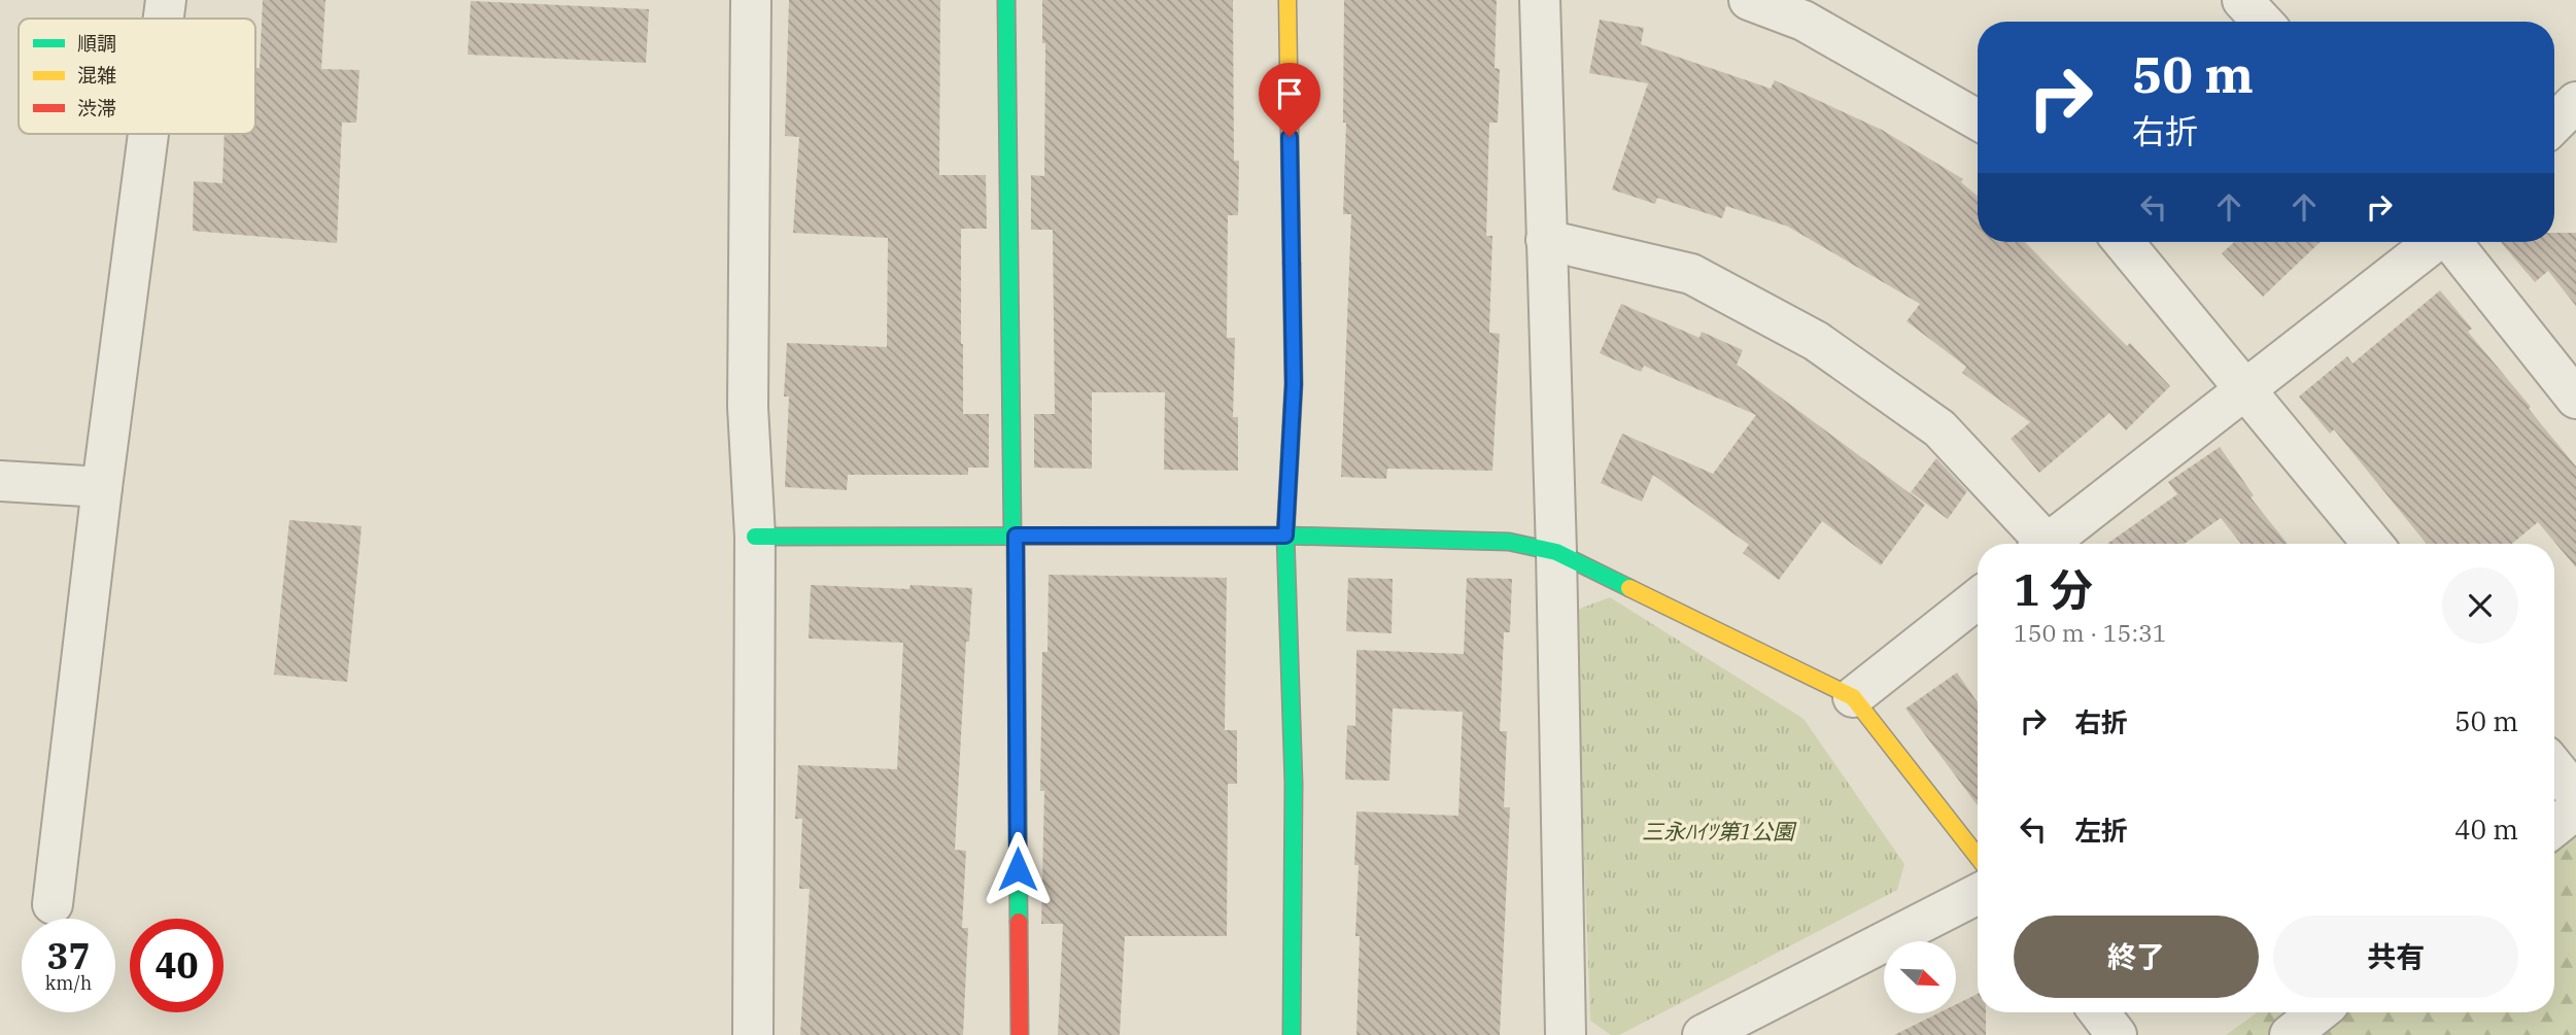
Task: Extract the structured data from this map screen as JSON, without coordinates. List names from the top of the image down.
{
  "parks": ["三永ﾊｲﾂ第1公園"],
  "legend": ["順調", "混雑", "渋滞"],
  "north": "bottom right",
  "page": {
    "turn": ["50 m", "右折"],
    "heading": ["1 分", "150 m · 15:31"],
    "list": [
      {
        "name": "右折",
        "value": "50 m"
      },
      {
        "name": "左折",
        "value": "40 m"
      }
    ],
    "buttons": ["終了", "共有"],
    "speed": "37 km/h",
    "limit": "40"
  }
}
